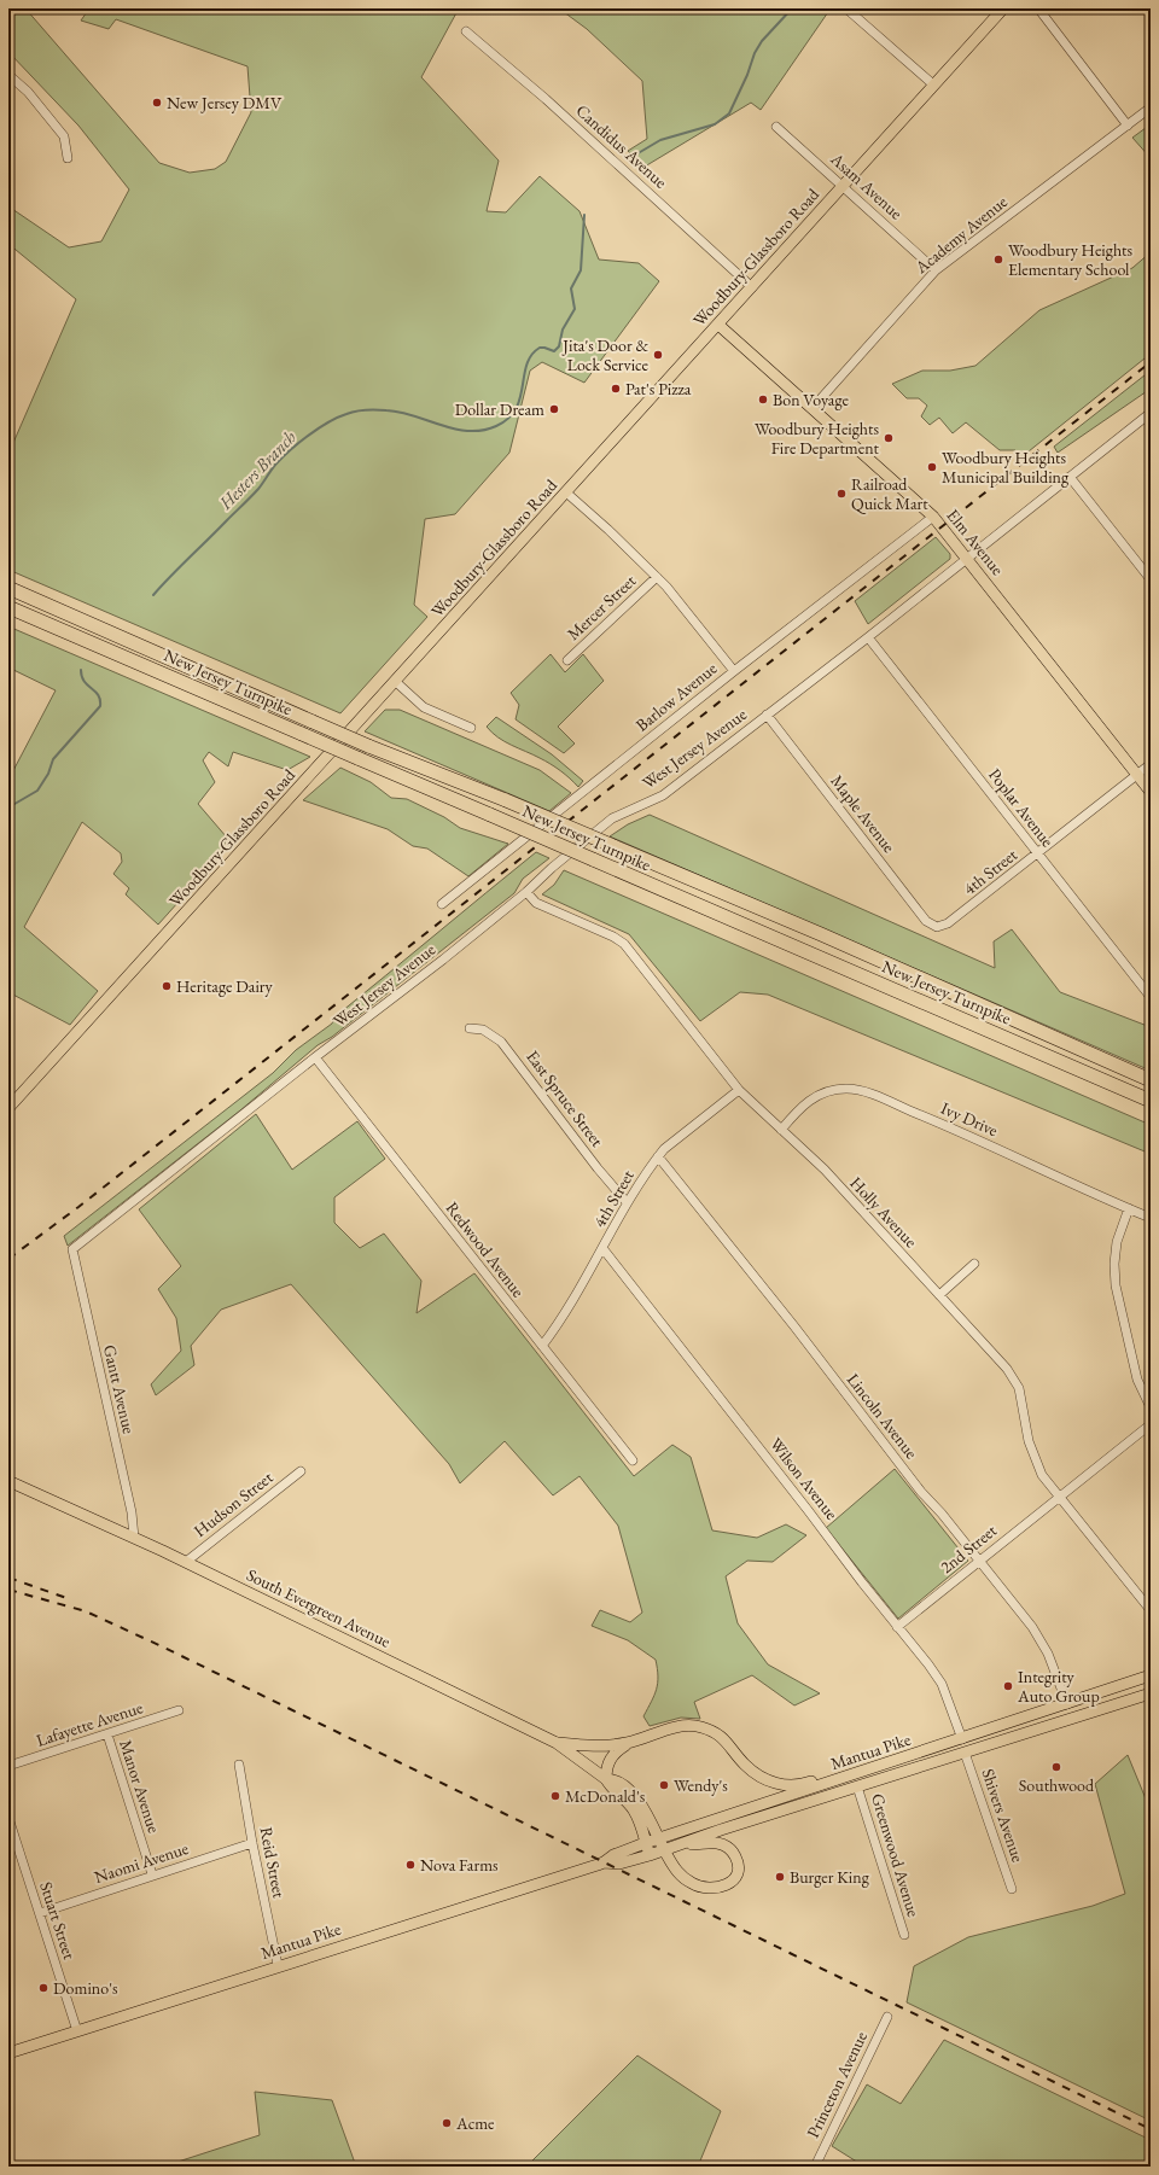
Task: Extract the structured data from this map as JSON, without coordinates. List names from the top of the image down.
{
  "streets": {
    "highway": ["New Jersey Turnpike"],
    "main road": [
      "Woodbury-Glassboro Road",
      "Elm Avenue",
      "South Evergreen Avenue",
      "Mantua Pike"
    ],
    "street": [
      "Candidus Avenue",
      "Asam Avenue",
      "Academy Avenue",
      "Mercer Street",
      "Barlow Avenue",
      "West Jersey Avenue",
      "Poplar Avenue",
      "Maple Avenue",
      "4th Street",
      "East Spruce Street",
      "Ivy Drive",
      "Holly Avenue",
      "Redwood Avenue",
      "Gantt Avenue",
      "Lincoln Avenue",
      "Wilson Avenue",
      "Hudson Street",
      "2nd Street",
      "Lafayette Avenue",
      "Manor Avenue",
      "Shivers Avenue",
      "Greenwood Avenue",
      "Naomi Avenue",
      "Reid Street",
      "Stuart Street",
      "Princeton Avenue"
    ]
  },
  "crossings": [
    ["Candidus Avenue", "Woodbury-Glassboro Road"],
    ["Asam Avenue", "Academy Avenue"],
    ["Asam Avenue", "Woodbury-Glassboro Road"],
    ["Academy Avenue", "Elm Avenue"],
    ["Woodbury-Glassboro Road", "Elm Avenue"],
    ["Elm Avenue", "Barlow Avenue"],
    ["Elm Avenue", "West Jersey Avenue"],
    ["Elm Avenue", "4th Street"],
    ["West Jersey Avenue", "Poplar Avenue"],
    ["West Jersey Avenue", "Maple Avenue"],
    ["West Jersey Avenue", "Holly Avenue"],
    ["West Jersey Avenue", "Redwood Avenue"],
    ["West Jersey Avenue", "Gantt Avenue"],
    ["Poplar Avenue", "4th Street"],
    ["Maple Avenue", "4th Street"],
    ["4th Street", "East Spruce Street"],
    ["4th Street", "Holly Avenue"],
    ["4th Street", "Redwood Avenue"],
    ["4th Street", "Lincoln Avenue"],
    ["4th Street", "Wilson Avenue"],
    ["Ivy Drive", "Holly Avenue"],
    ["Holly Avenue", "2nd Street"],
    ["Gantt Avenue", "South Evergreen Avenue"],
    ["Lincoln Avenue", "2nd Street"],
    ["Lincoln Avenue", "Mantua Pike"],
    ["Wilson Avenue", "2nd Street"],
    ["Wilson Avenue", "Mantua Pike"],
    ["Hudson Street", "South Evergreen Avenue"],
    ["South Evergreen Avenue", "Mantua Pike"],
    ["Lafayette Avenue", "Manor Avenue"],
    ["Mantua Pike", "Shivers Avenue"],
    ["Mantua Pike", "Greenwood Avenue"],
    ["Mantua Pike", "Reid Street"],
    ["Mantua Pike", "Stuart Street"],
    ["Manor Avenue", "Naomi Avenue"],
    ["Naomi Avenue", "Reid Street"],
    ["Naomi Avenue", "Stuart Street"]
  ],
  "water": ["Hesters Branch"],
  "places": [
    "New Jersey DMV",
    "Woodbury Heights Elementary School",
    "Jita's Door & Lock Service",
    "Pat's Pizza",
    "Bon Voyage",
    "Dollar Dream",
    "Woodbury Heights Fire Department",
    "Woodbury Heights Municipal Building",
    "Railroad Quick Mart",
    "Heritage Dairy",
    "Integrity Auto Group",
    "Southwood",
    "Wendy's",
    "McDonald's",
    "Nova Farms",
    "Burger King",
    "Domino's",
    "Acme"
  ]
}
